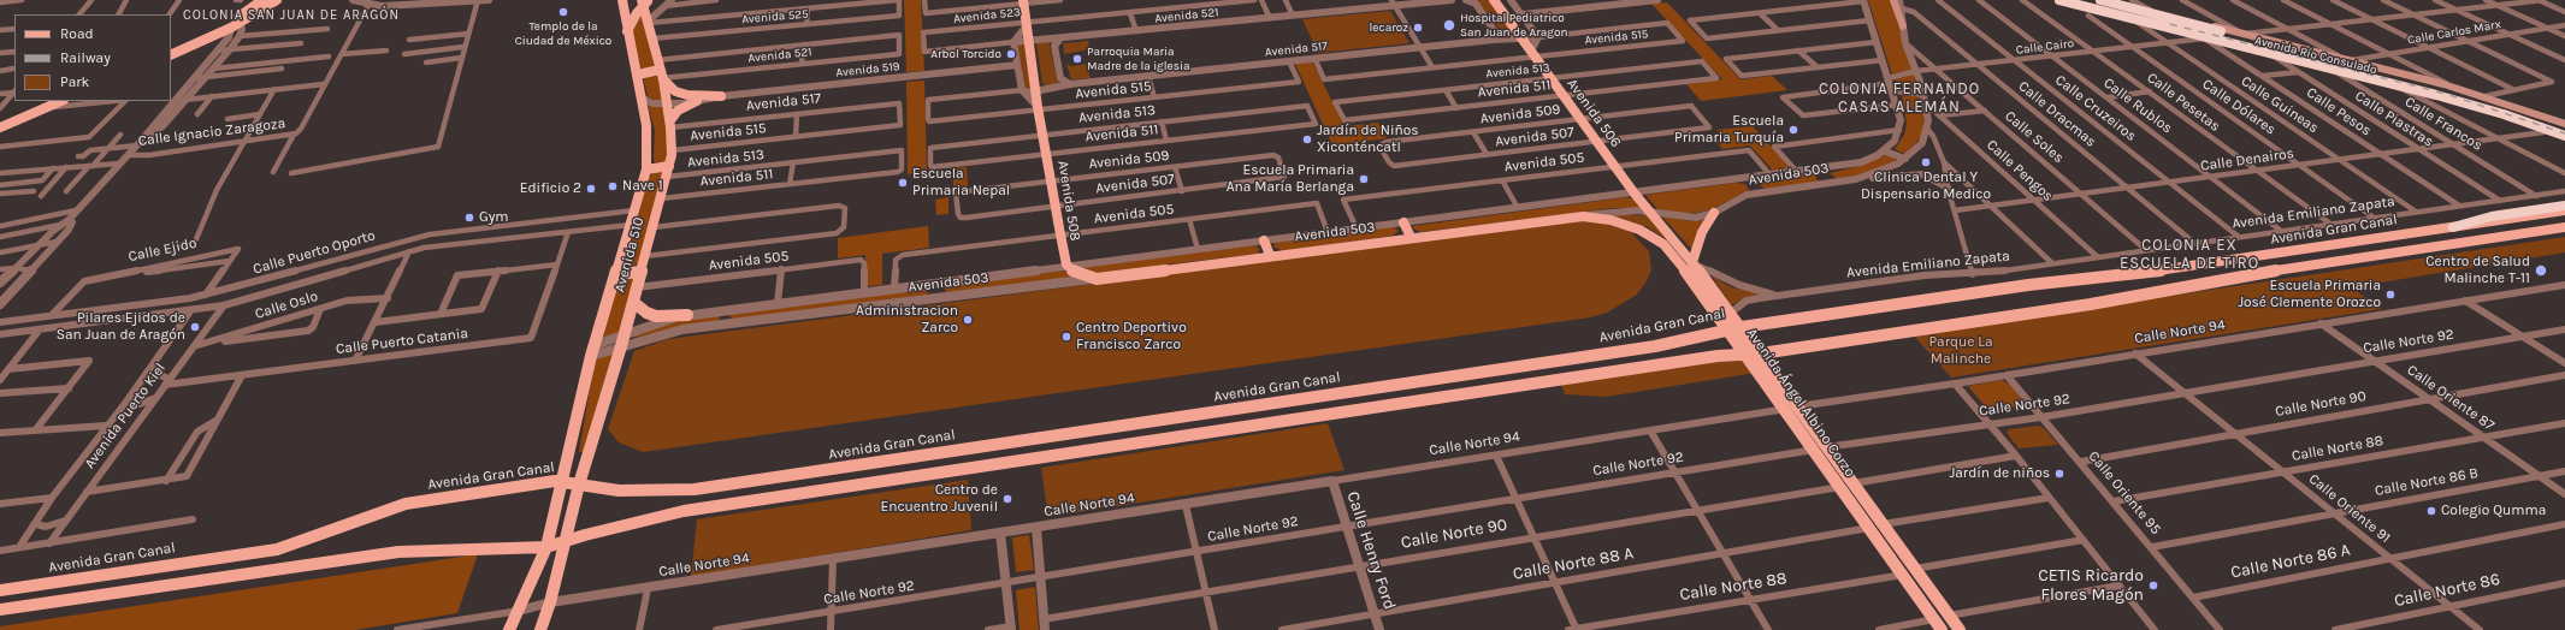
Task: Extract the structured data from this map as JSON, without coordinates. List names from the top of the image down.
{
  "streets": {
    "highway": ["Avenida Río Consulado"],
    "main road": [
      "Avenida 506",
      "Avenida 503",
      "Avenida 508",
      "Avenida Gran Canal",
      "Avenida 510",
      "Avenida Ángel Albino Corzo"
    ],
    "street": [
      "Avenida 523",
      "Avenida 521",
      "Avenida 525",
      "Calle Carlos Marx",
      "Avenida 515",
      "Calle Cairo",
      "Avenida 517",
      "Avenida 519",
      "Avenida 513",
      "Avenida 511",
      "Calle Pesetas",
      "Calle Guineas",
      "Calle Rublos",
      "Calle Dólares",
      "Calle Cruzeiros",
      "Calle Pesos",
      "Avenida 509",
      "Calle Dracmas",
      "Calle Piastras",
      "Calle Francos",
      "Calle Ignacio Zaragoza",
      "Avenida 507",
      "Calle Soles",
      "Calle Denairos",
      "Avenida 505",
      "Calle Pengos",
      "Avenida Emiliano Zapata",
      "Calle Ejido",
      "Calle Puerto Oporto",
      "Calle Oslo",
      "Calle Norte 94",
      "Calle Puerto Catania",
      "Calle Norte 92",
      "Calle Oriente 87",
      "Calle Norte 90",
      "Avenida Puerto Kiel",
      "Calle Norte 88",
      "Calle Norte 86 B",
      "Calle Oriente 95",
      "Calle Oriente 91",
      "Calle Henry Ford",
      "Calle Norte 86 A",
      "Calle Norte 88 A",
      "Calle Norte 86"
    ]
  },
  "crossings": [
    ["Avenida 523", "Avenida 521"],
    ["Avenida 523", "Avenida 508"],
    ["Avenida 521", "Avenida 508"],
    ["Avenida 521", "Avenida 510"],
    ["Avenida 525", "Avenida 510"],
    ["Calle Carlos Marx", "Avenida Río Consulado"],
    ["Avenida 515", "Avenida 517"],
    ["Avenida 515", "Avenida 506"],
    ["Avenida 515", "Avenida 508"],
    ["Avenida 515", "Avenida 510"],
    ["Calle Cairo", "Avenida Río Consulado"],
    ["Calle Cairo", "Calle Pesetas"],
    ["Calle Cairo", "Calle Guineas"],
    ["Calle Cairo", "Calle Rublos"],
    ["Calle Cairo", "Calle Dólares"],
    ["Calle Cairo", "Calle Cruzeiros"],
    ["Calle Cairo", "Calle Pesos"],
    ["Calle Cairo", "Calle Dracmas"],
    ["Calle Cairo", "Calle Soles"],
    ["Avenida 517", "Avenida 506"],
    ["Avenida 517", "Avenida 508"],
    ["Avenida 517", "Avenida 510"],
    ["Avenida Río Consulado", "Calle Guineas"],
    ["Avenida Río Consulado", "Calle Pesos"],
    ["Avenida Río Consulado", "Calle Piastras"],
    ["Avenida Río Consulado", "Calle Francos"],
    ["Avenida Río Consulado", "Calle Denairos"],
    ["Avenida 519", "Avenida 510"],
    ["Avenida 513", "Avenida 511"],
    ["Avenida 513", "Avenida 506"],
    ["Avenida 513", "Avenida 508"],
    ["Avenida 513", "Avenida 510"],
    ["Avenida 511", "Avenida 506"],
    ["Avenida 511", "Avenida 508"],
    ["Avenida 511", "Avenida 510"],
    ["Calle Pesetas", "Calle Denairos"],
    ["Calle Pesetas", "Avenida Emiliano Zapata"],
    ["Calle Guineas", "Calle Denairos"],
    ["Calle Guineas", "Avenida Emiliano Zapata"],
    ["Calle Rublos", "Calle Denairos"],
    ["Calle Rublos", "Avenida Emiliano Zapata"],
    ["Calle Dólares", "Calle Denairos"],
    ["Calle Dólares", "Avenida Emiliano Zapata"],
    ["Calle Cruzeiros", "Calle Denairos"],
    ["Calle Cruzeiros", "Avenida Emiliano Zapata"],
    ["Calle Pesos", "Calle Denairos"],
    ["Calle Pesos", "Avenida Emiliano Zapata"],
    ["Avenida 506", "Avenida 509"],
    ["Avenida 506", "Avenida 507"],
    ["Avenida 506", "Avenida 505"],
    ["Avenida 506", "Avenida 503"],
    ["Avenida 506", "Avenida Ángel Albino Corzo"],
    ["Avenida 509", "Avenida 507"],
    ["Avenida 509", "Avenida 508"],
    ["Calle Dracmas", "Calle Denairos"],
    ["Calle Dracmas", "Avenida Emiliano Zapata"],
    ["Calle Piastras", "Calle Denairos"],
    ["Calle Piastras", "Avenida Emiliano Zapata"],
    ["Calle Francos", "Calle Denairos"],
    ["Calle Francos", "Avenida Emiliano Zapata"],
    ["Avenida 507", "Avenida 508"],
    ["Calle Soles", "Calle Denairos"],
    ["Calle Soles", "Avenida Emiliano Zapata"],
    ["Calle Denairos", "Calle Pengos"],
    ["Avenida 505", "Avenida 503"],
    ["Avenida 505", "Avenida 508"],
    ["Avenida 505", "Avenida 510"],
    ["Calle Pengos", "Avenida Emiliano Zapata"],
    ["Avenida 503", "Avenida 508"],
    ["Avenida 503", "Avenida 510"],
    ["Avenida 503", "Avenida Ángel Albino Corzo"],
    ["Avenida Emiliano Zapata", "Avenida Ángel Albino Corzo"],
    ["Avenida Gran Canal", "Avenida 510"],
    ["Avenida Gran Canal", "Avenida Ángel Albino Corzo"],
    ["Avenida Gran Canal", "Avenida Puerto Kiel"],
    ["Calle Ejido", "Calle Puerto Oporto"],
    ["Calle Puerto Oporto", "Avenida 510"],
    ["Calle Puerto Oporto", "Calle Puerto Catania"],
    ["Calle Puerto Oporto", "Avenida Puerto Kiel"],
    ["Avenida 510", "Calle Norte 94"],
    ["Calle Oslo", "Avenida Puerto Kiel"],
    ["Calle Norte 94", "Calle Oriente 87"],
    ["Calle Norte 94", "Avenida Ángel Albino Corzo"],
    ["Calle Norte 94", "Calle Oriente 95"],
    ["Calle Norte 94", "Calle Oriente 91"],
    ["Calle Norte 94", "Calle Henry Ford"],
    ["Calle Puerto Catania", "Avenida Puerto Kiel"],
    ["Calle Norte 92", "Calle Oriente 87"],
    ["Calle Norte 92", "Avenida Ángel Albino Corzo"],
    ["Calle Norte 92", "Calle Oriente 95"],
    ["Calle Norte 92", "Calle Oriente 91"],
    ["Calle Norte 92", "Calle Henry Ford"],
    ["Calle Oriente 87", "Calle Norte 90"],
    ["Calle Oriente 87", "Calle Norte 88"],
    ["Calle Oriente 87", "Calle Norte 86 B"],
    ["Avenida Ángel Albino Corzo", "Calle Norte 90"],
    ["Avenida Ángel Albino Corzo", "Calle Norte 88"],
    ["Avenida Ángel Albino Corzo", "Calle Norte 88 A"],
    ["Calle Norte 90", "Calle Oriente 95"],
    ["Calle Norte 90", "Calle Oriente 91"],
    ["Calle Norte 90", "Calle Henry Ford"],
    ["Calle Norte 88", "Calle Oriente 95"],
    ["Calle Norte 88", "Calle Oriente 91"],
    ["Calle Norte 86 B", "Calle Oriente 95"],
    ["Calle Norte 86 B", "Calle Oriente 91"],
    ["Calle Oriente 95", "Calle Norte 86 A"],
    ["Calle Oriente 91", "Calle Norte 86 A"],
    ["Calle Oriente 91", "Calle Norte 86"],
    ["Calle Henry Ford", "Calle Norte 88 A"]
  ],
  "districts": ["COLONIA SAN JUAN DE ARAGÓN", "COLONIA FERNANDO CASAS ALEMÁN", "COLONIA EX ESCUELA DE TIRO"],
  "parks": ["Parque La Malinche"],
  "places": [
    "Templo de la Ciudad de México",
    "Hospital Pediatrico San Juan de Aragon",
    "lecaroz",
    "Arbol Torcido",
    "Parroquia Maria Madre de la iglesia",
    "Escuela Primaria Turquía",
    "Jardín de Niños Xiconténcatl",
    "Clinica Dental Y Dispensario Medico",
    "Escuela Primaria Ana María Berlanga",
    "Escuela Primaria Nepal",
    "Nave 1",
    "Edificio 2",
    "Gym",
    "Centro de Salud Malinche T-11",
    "Escuela Primaria José Clemente Orozco",
    "Administracion Zarco",
    "Pilares Ejidos de San Juan de Aragón",
    "Centro Deportivo Francisco Zarco",
    "Jardín de niños",
    "Centro de Encuentro Juvenil",
    "Colegio Qumma",
    "CETIS Ricardo Flores Magón"
  ],
  "legend": ["Road", "Railway", "Park"]
}
